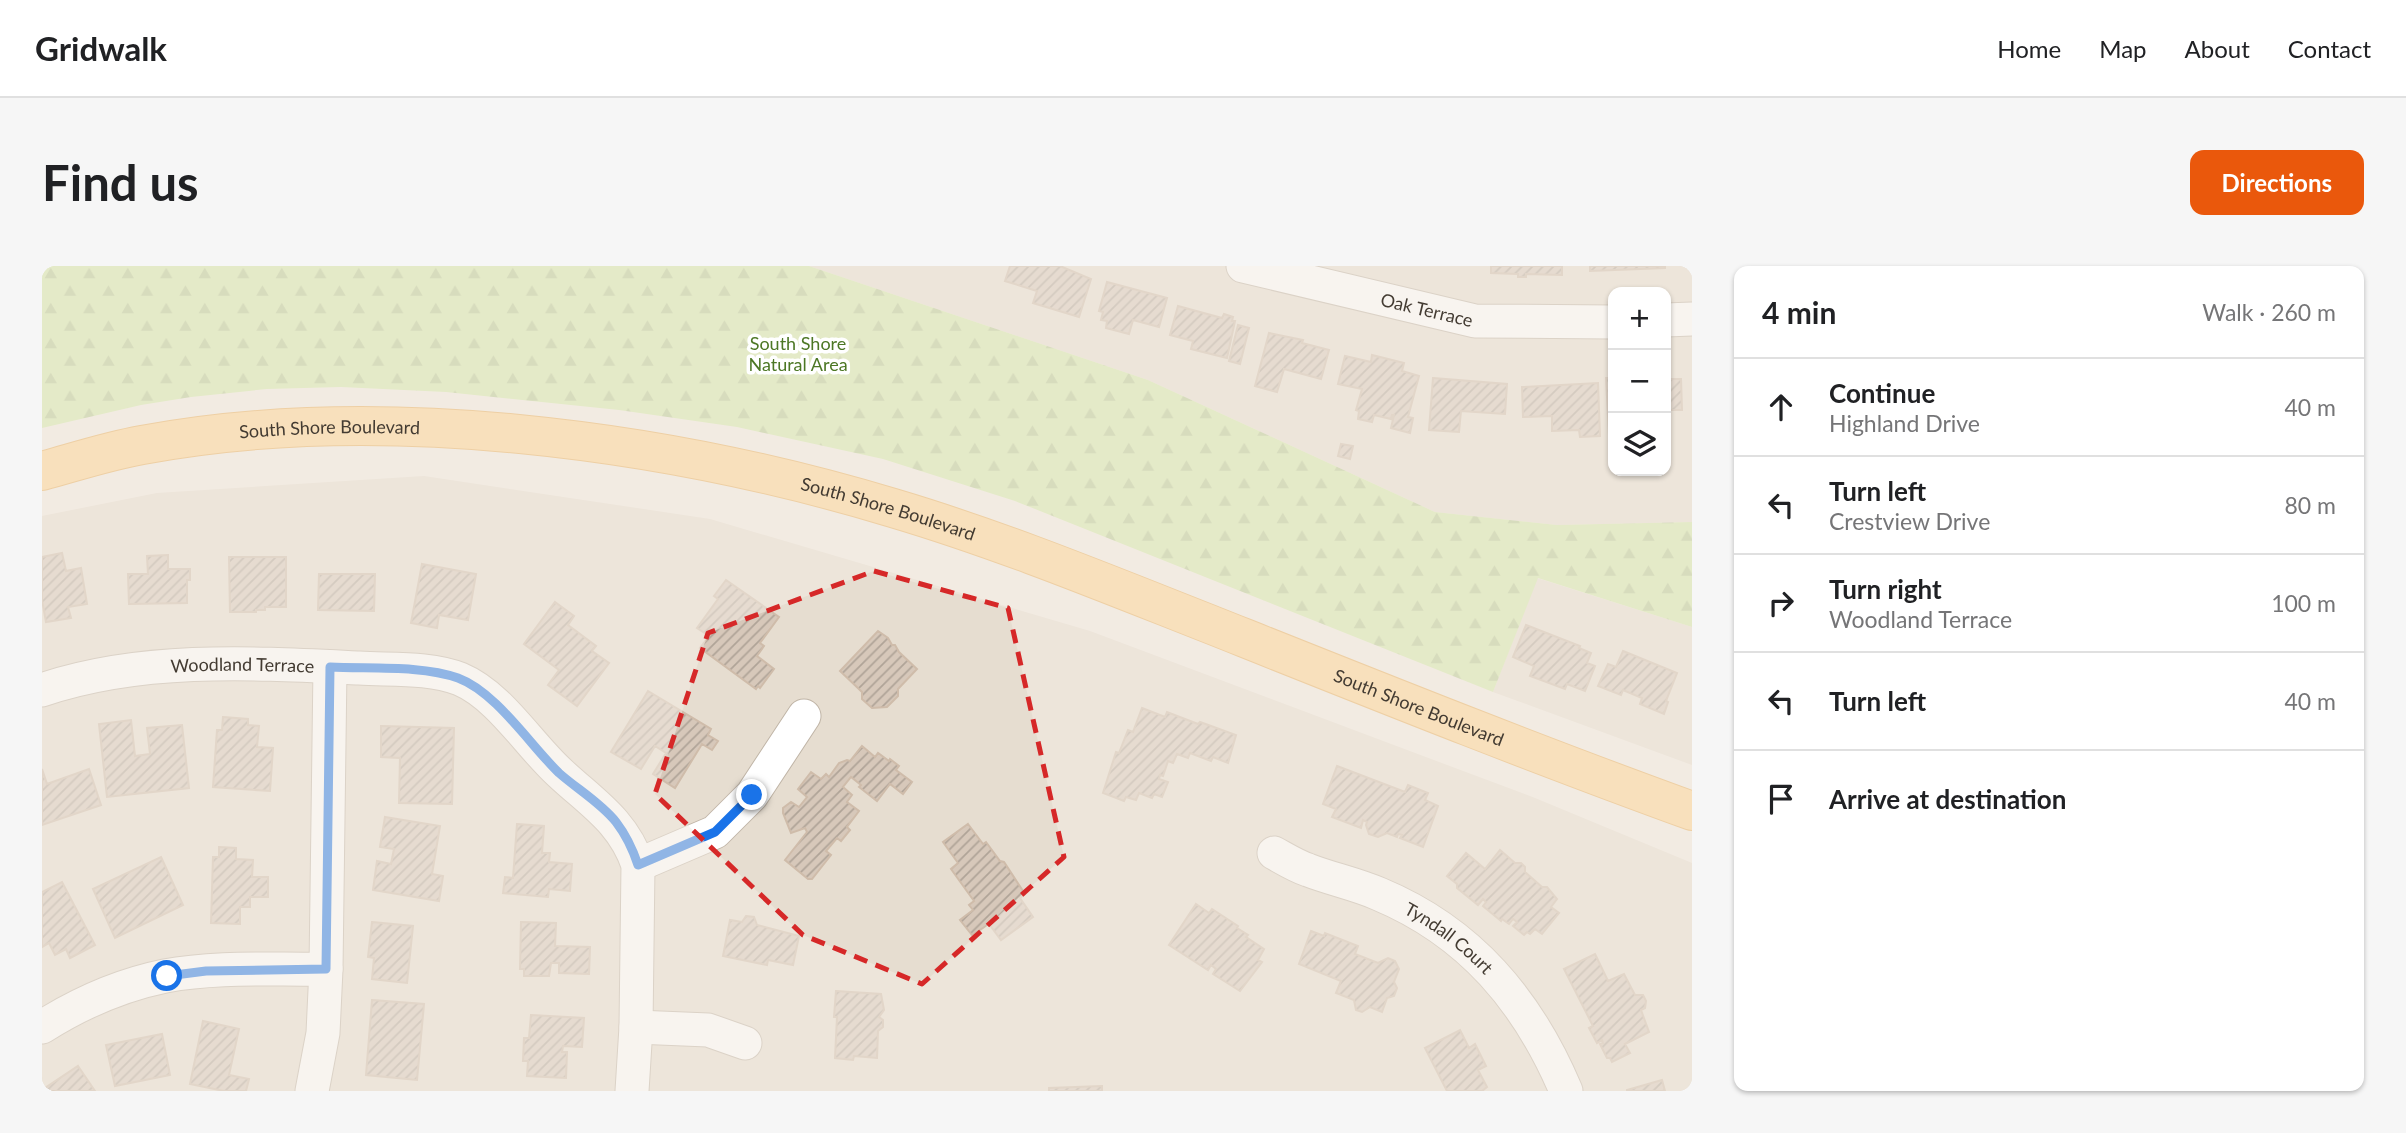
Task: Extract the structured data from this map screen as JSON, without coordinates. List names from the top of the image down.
{
  "streets": {
    "main road": ["South Shore Boulevard"],
    "street": ["Oak Terrace", "Woodland Terrace", "Tyndall Court"]
  },
  "parks": ["South Shore Natural Area"],
  "page": {
    "header": "Gridwalk",
    "nav": [
      "Home",
      "Map",
      "About",
      "Contact"
    ],
    "buttons": "Directions",
    "title": "Find us",
    "heading": ["4 min", "Walk · 260 m"],
    "map_buttons": ["+", "−"],
    "list": [
      ["Continue", "Highland Drive", "40 m"],
      ["Turn left", "Crestview Drive", "80 m"],
      ["Turn right", "Woodland Terrace", "100 m"],
      ["Turn left", "40 m"],
      "Arrive at destination"
    ]
  }
}
